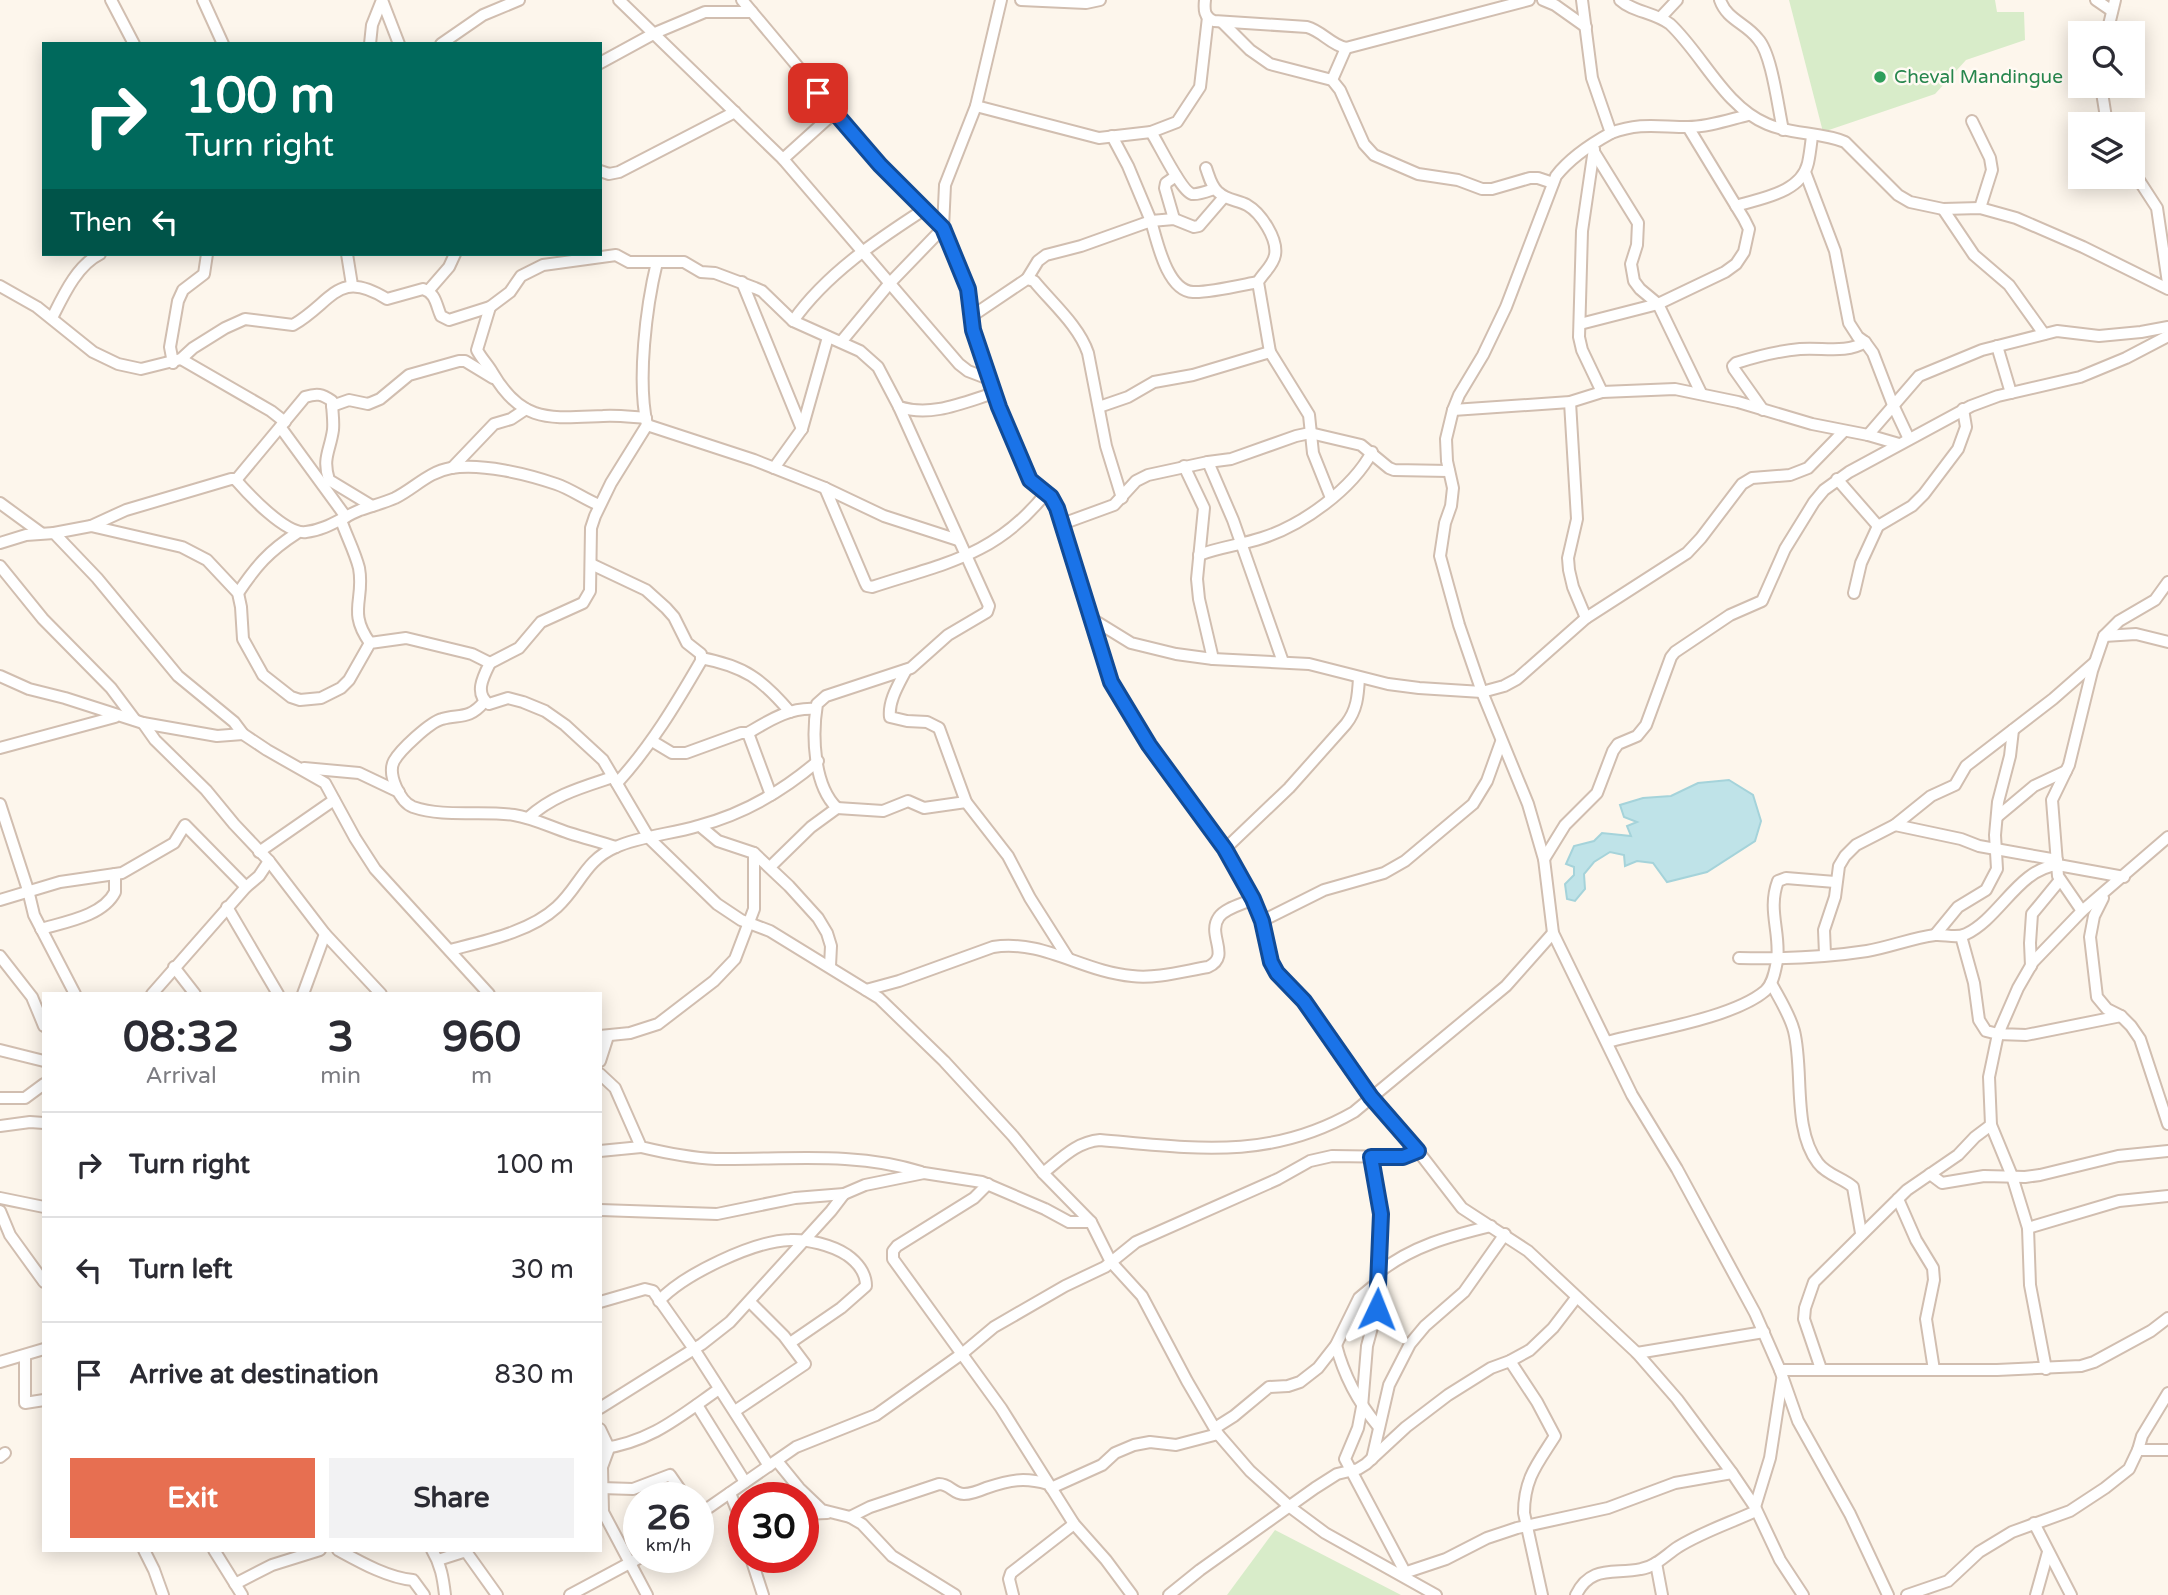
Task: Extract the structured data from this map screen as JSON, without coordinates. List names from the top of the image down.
{
  "places": ["Cheval Mandingue"],
  "page": {
    "turn": ["100 m", "Turn right"],
    "then": "Then",
    "eta": [
      "08:32",
      "Arrival",
      "3",
      "min",
      "960",
      "m"
    ],
    "list": [
      {
        "name": "Turn right",
        "value": "100 m"
      },
      {
        "name": "Turn left",
        "value": "30 m"
      },
      {
        "name": "Arrive at destination",
        "value": "830 m"
      }
    ],
    "buttons": ["Exit", "Share"],
    "speed": "26 km/h",
    "limit": "30"
  }
}
